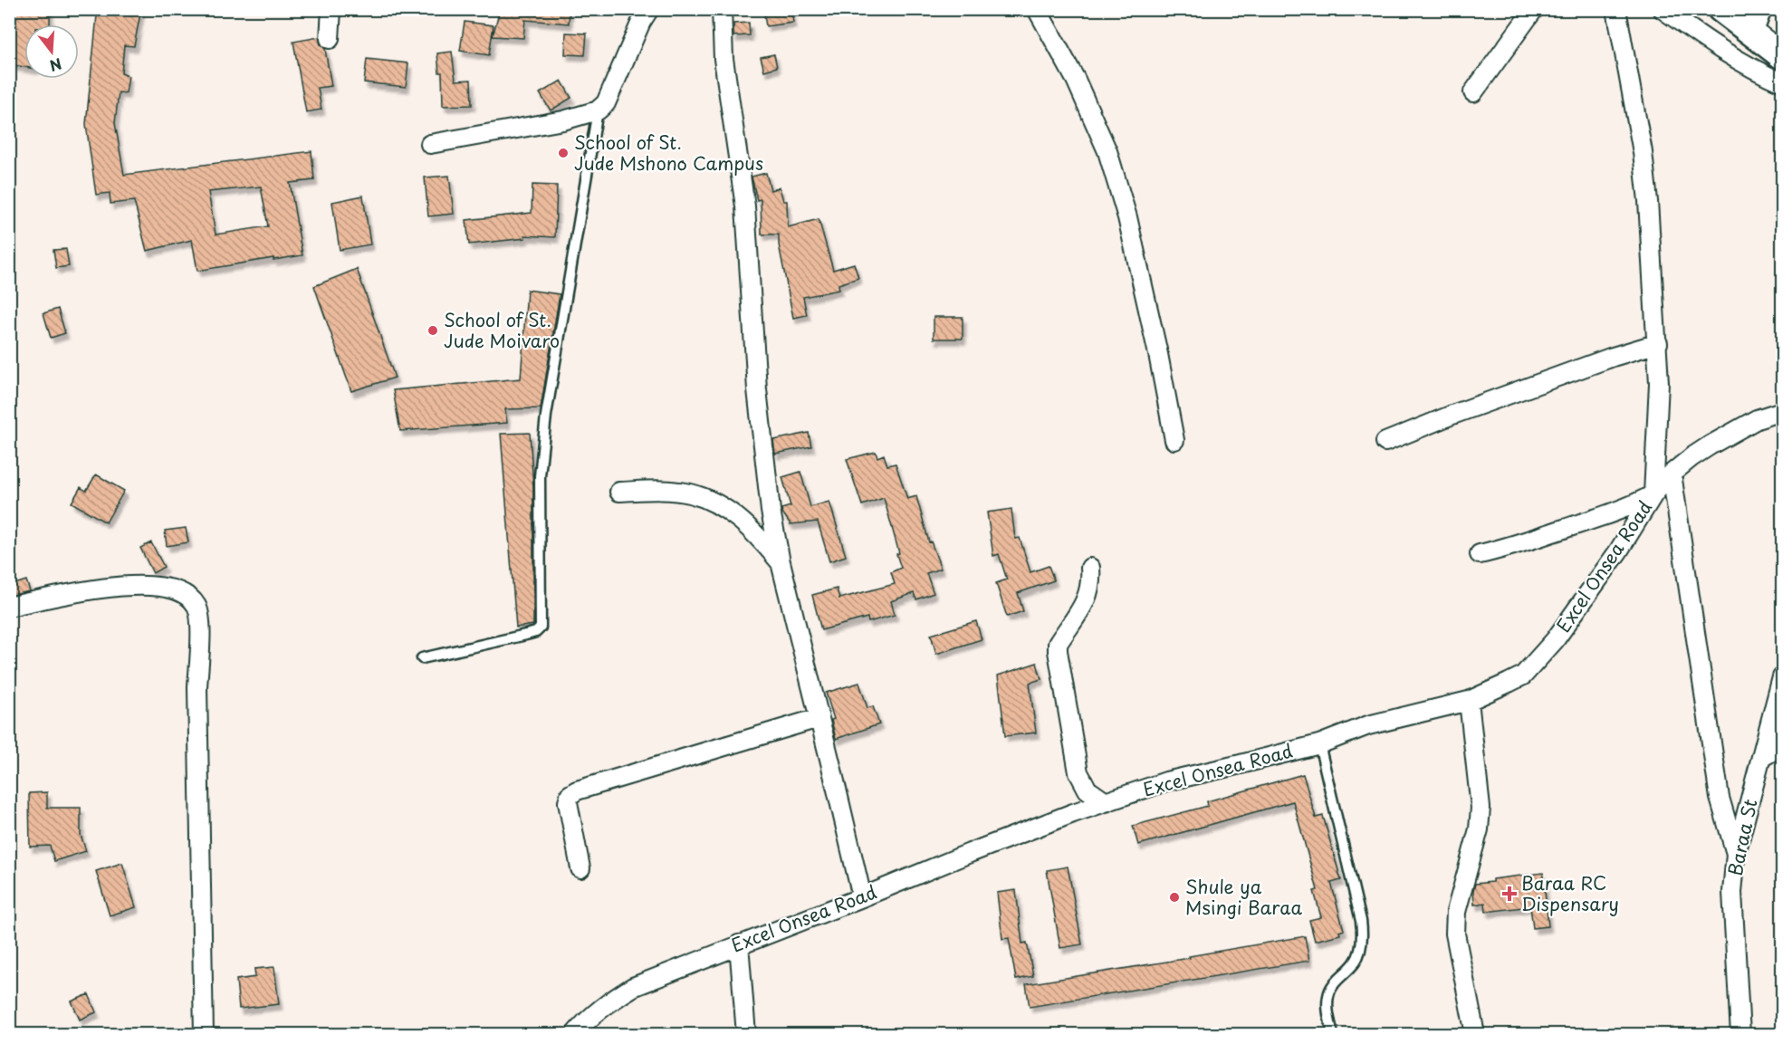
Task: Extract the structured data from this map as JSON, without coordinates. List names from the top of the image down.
{
  "streets": {
    "street": ["Excel Onsea Road", "Baraa St"]
  },
  "places": {
    "other": ["School of St. Jude Mshono Campus", "School of St. Jude Moivaro", "Shule ya Msingi Baraa"],
    "health": ["Baraa RC Dispensary"]
  },
  "north": "bottom"
}
